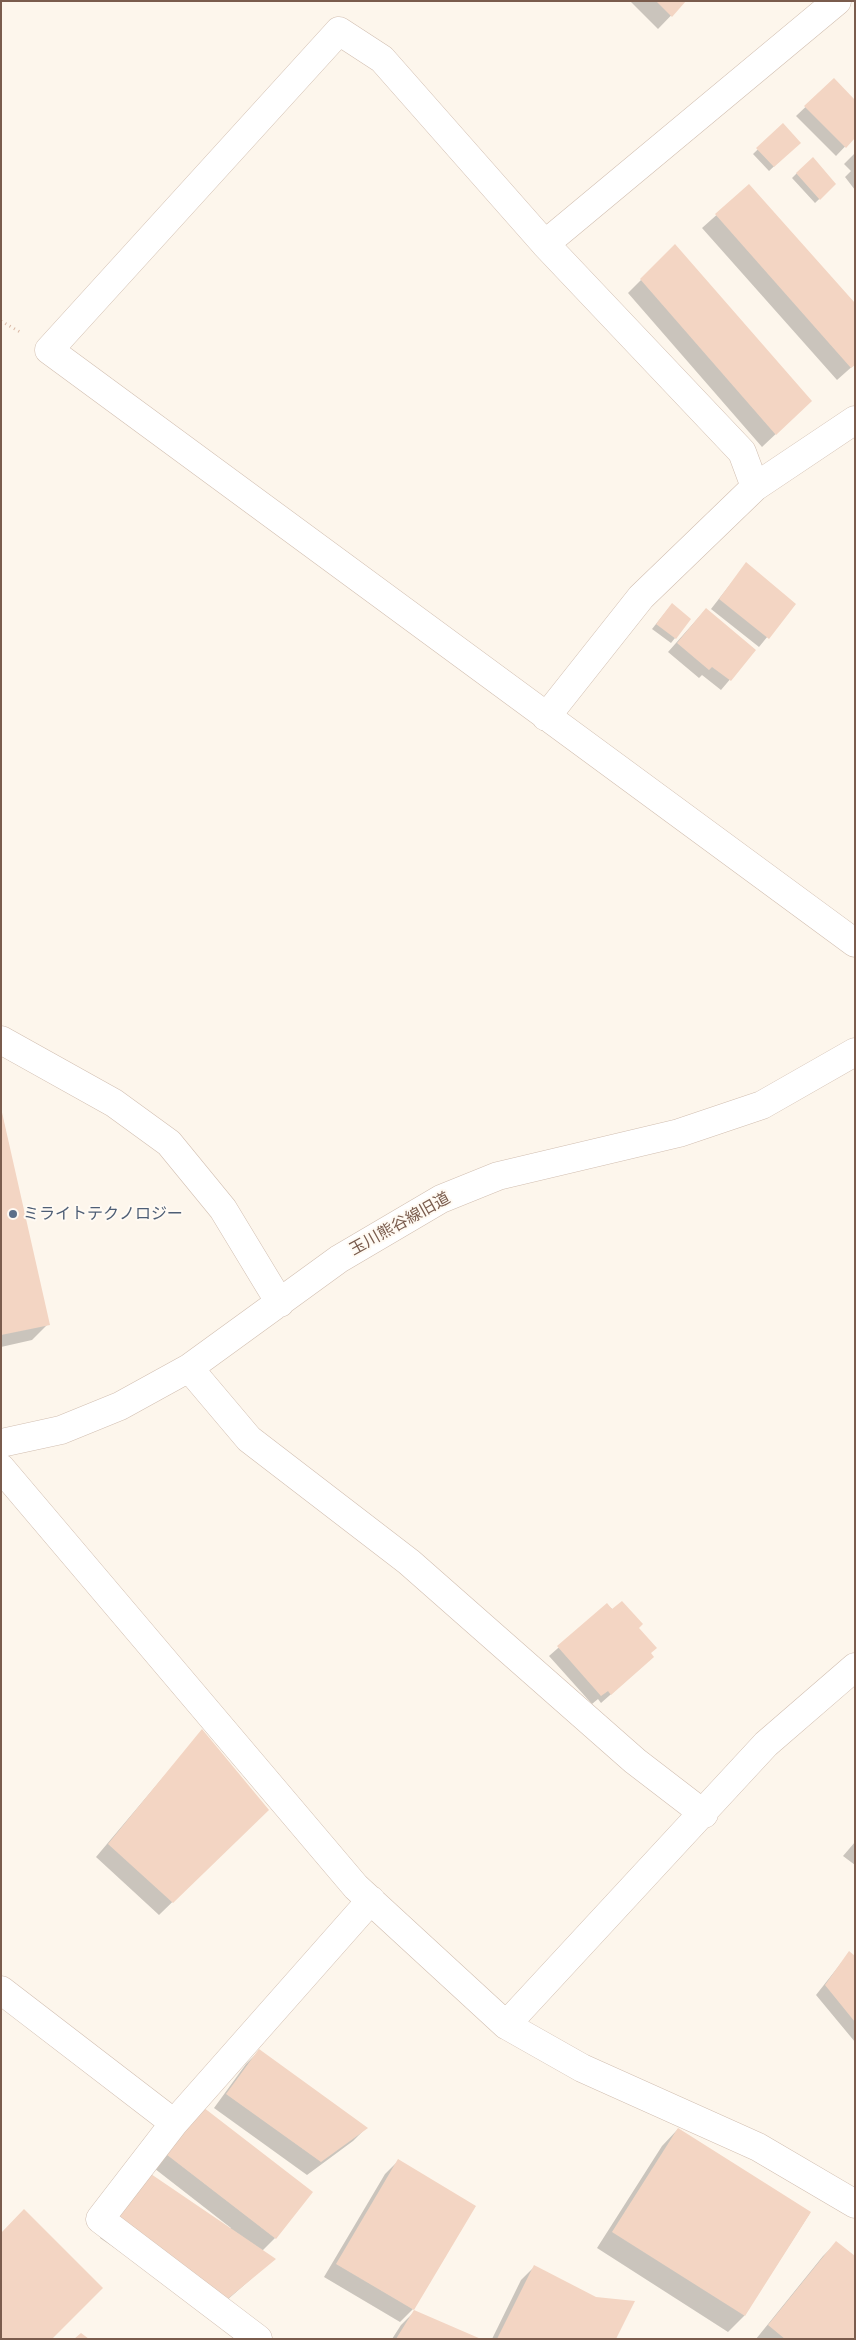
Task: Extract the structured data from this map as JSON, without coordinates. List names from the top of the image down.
{
  "streets": {
    "street": ["玉川熊谷線旧道"]
  },
  "places": ["ミライトテクノロジー"]
}
